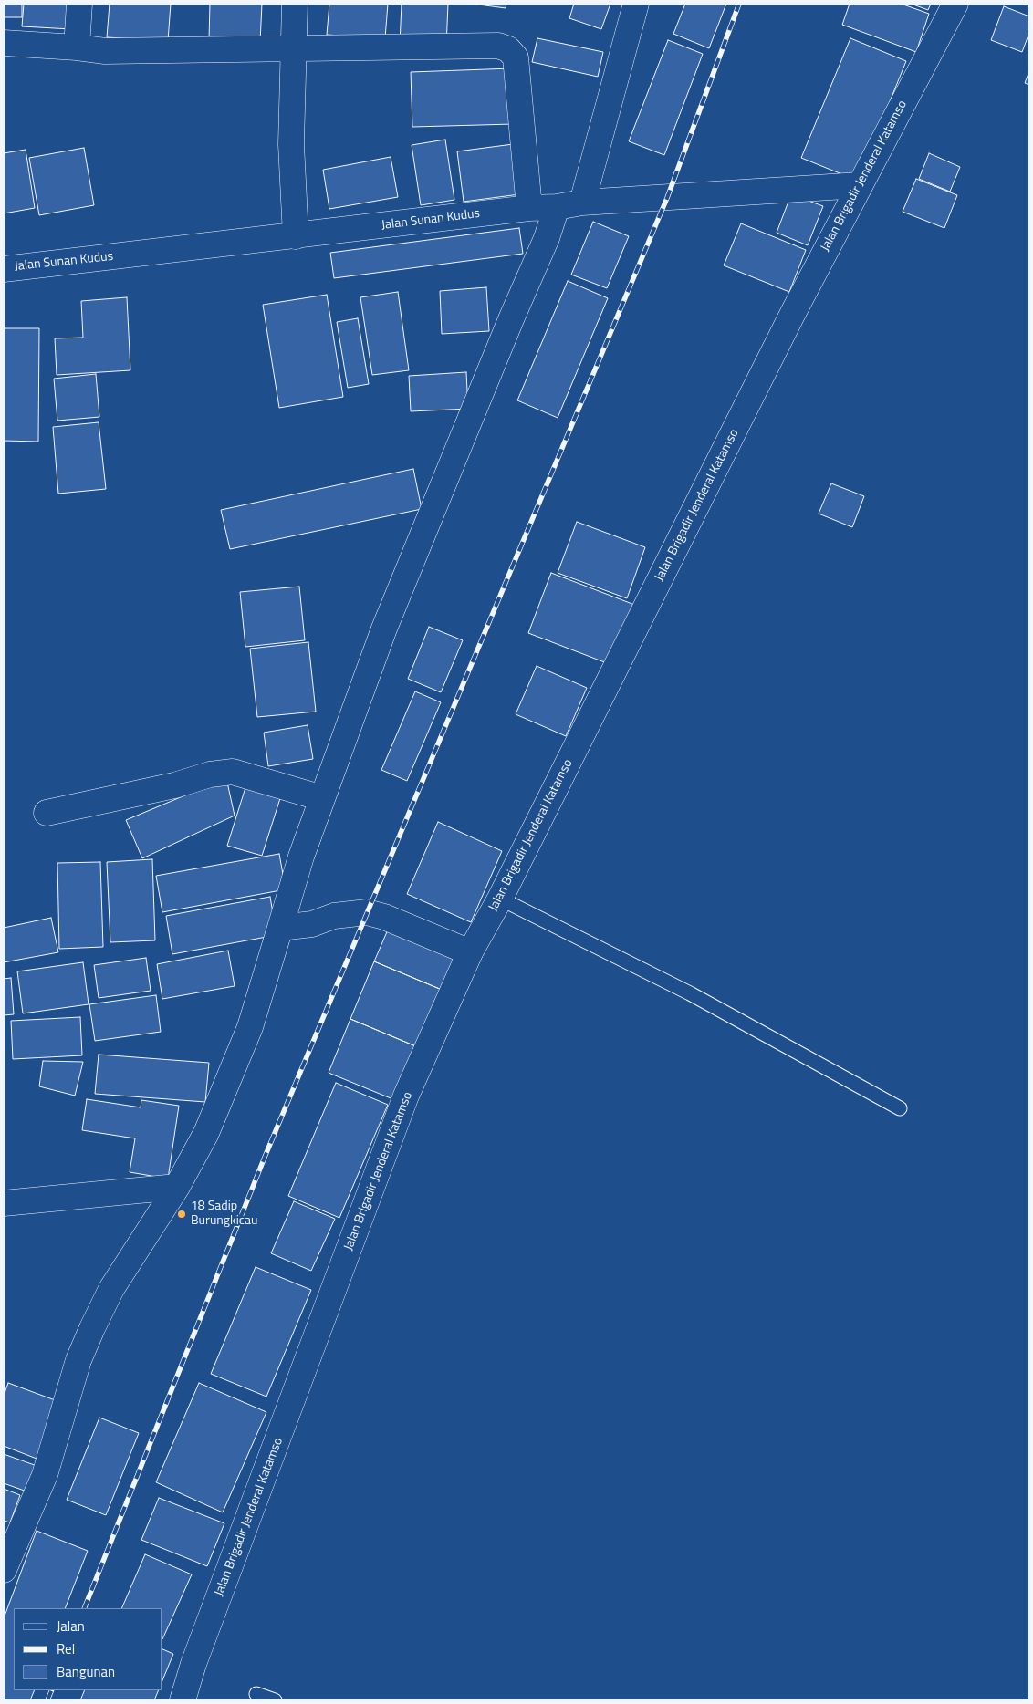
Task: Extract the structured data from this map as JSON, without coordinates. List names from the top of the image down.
{
  "streets": {
    "main road": ["Jalan Brigadir Jenderal Katamso", "Jalan Sunan Kudus"]
  },
  "crossings": [
    ["Jalan Brigadir Jenderal Katamso", "Jalan Sunan Kudus"]
  ],
  "places": ["18 Sadip Burungkicau"],
  "legend": ["Jalan", "Rel", "Bangunan"]
}
